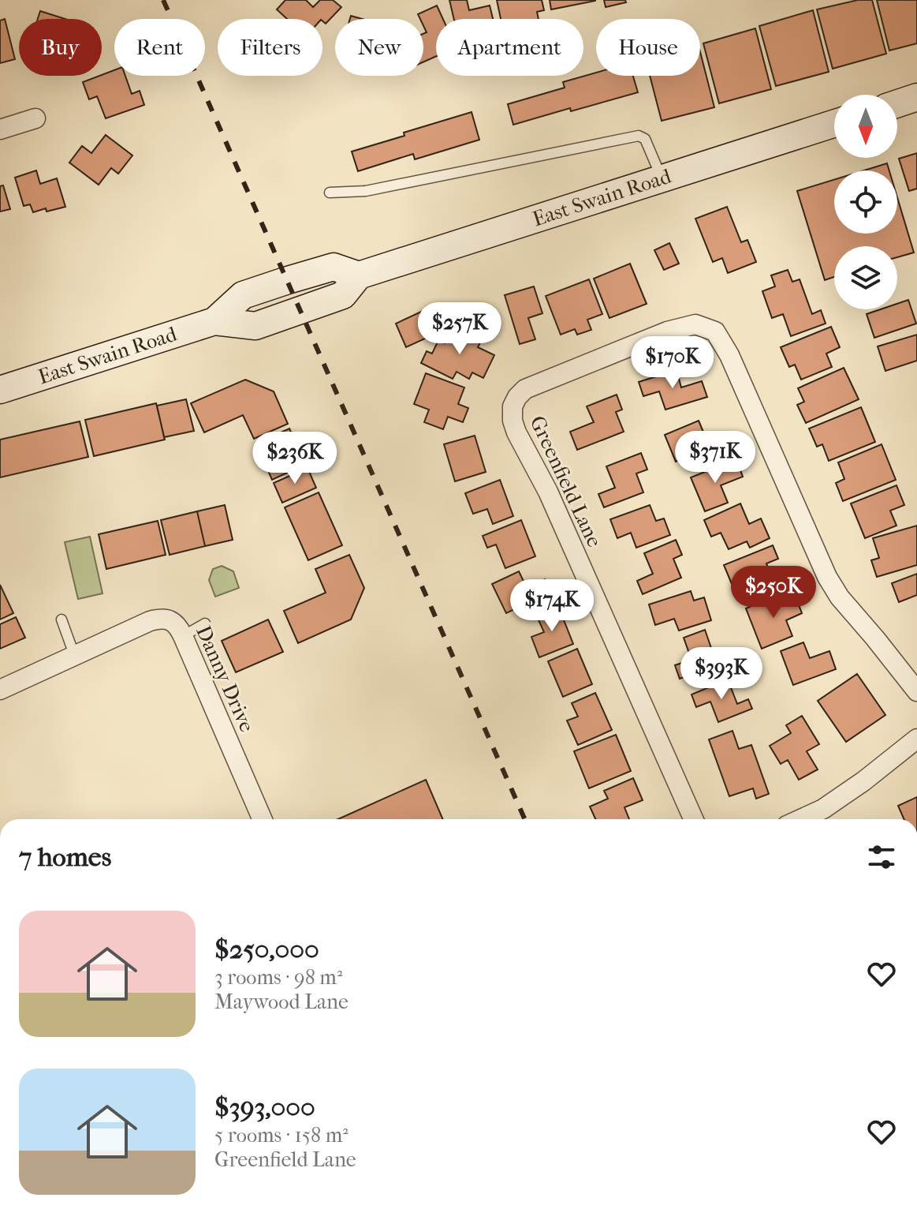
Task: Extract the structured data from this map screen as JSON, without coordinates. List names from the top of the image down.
{
  "streets": {
    "main road": ["East Swain Road"],
    "street": ["Greenfield Lane", "Danny Drive"]
  },
  "north": "bottom",
  "page": {
    "chip": [
      "Buy",
      "Rent",
      "Filters",
      "New",
      "Apartment",
      "House"
    ],
    "price": [
      "$257K",
      "$170K",
      "$371K",
      "$236K",
      "$250K",
      "$174K",
      "$393K"
    ],
    "heading": "7 homes",
    "list": [
      {
        "name": "$250,000",
        "note": "3 rooms · 98 m² · Maywood Lane"
      },
      {
        "name": "$393,000",
        "note": "5 rooms · 158 m² · Greenfield Lane"
      }
    ]
  }
}
